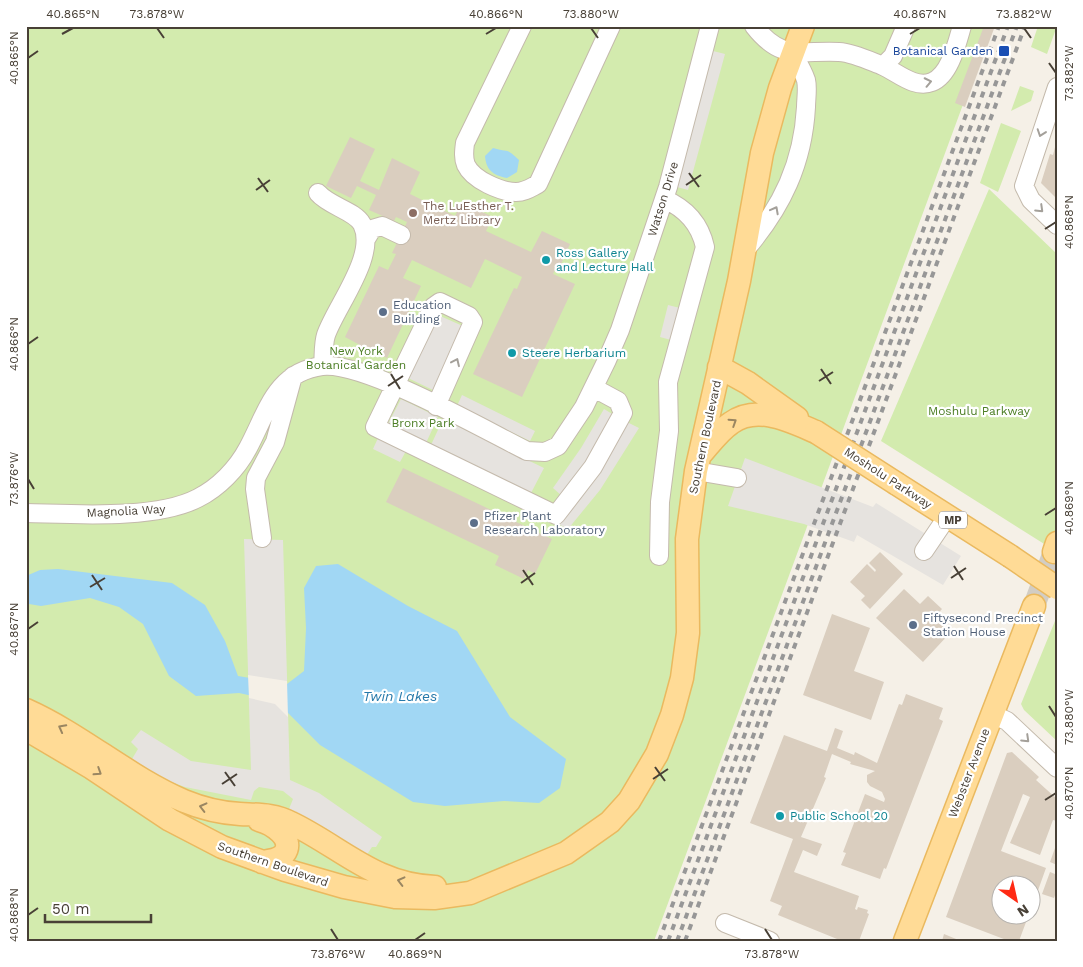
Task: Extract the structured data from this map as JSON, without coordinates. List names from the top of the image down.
{
  "streets": {
    "main road": [
      "Southern Boulevard",
      "Mosholu Parkway",
      "MP",
      "Webster Avenue"
    ],
    "street": ["Watson Drive", "Magnolia Way"]
  },
  "crossings": [
    ["Watson Drive", "Magnolia Way"],
    ["Southern Boulevard", "Mosholu Parkway"]
  ],
  "water": ["Twin Lakes"],
  "parks": ["New York Botanical Garden", "Moshulu Parkway", "Bronx Park"],
  "places": {
    "transit": ["Botanical Garden"],
    "other": [
      "The LuEsther T. Mertz Library",
      "Ross Gallery and Lecture Hall",
      "Education Building",
      "Steere Herbarium",
      "Pfizer Plant Research Laboratory",
      "Fiftysecond Precinct Station House",
      "Public School 20"
    ]
  },
  "scale_bar": "50 m",
  "north": "bottom right",
  "coordinates": [
    "40.865°N",
    "73.878°W",
    "40.866°N",
    "73.880°W",
    "40.867°N",
    "73.882°W",
    "40.868°N",
    "73.876°W",
    "40.869°N",
    "40.870°N"
  ]
}
